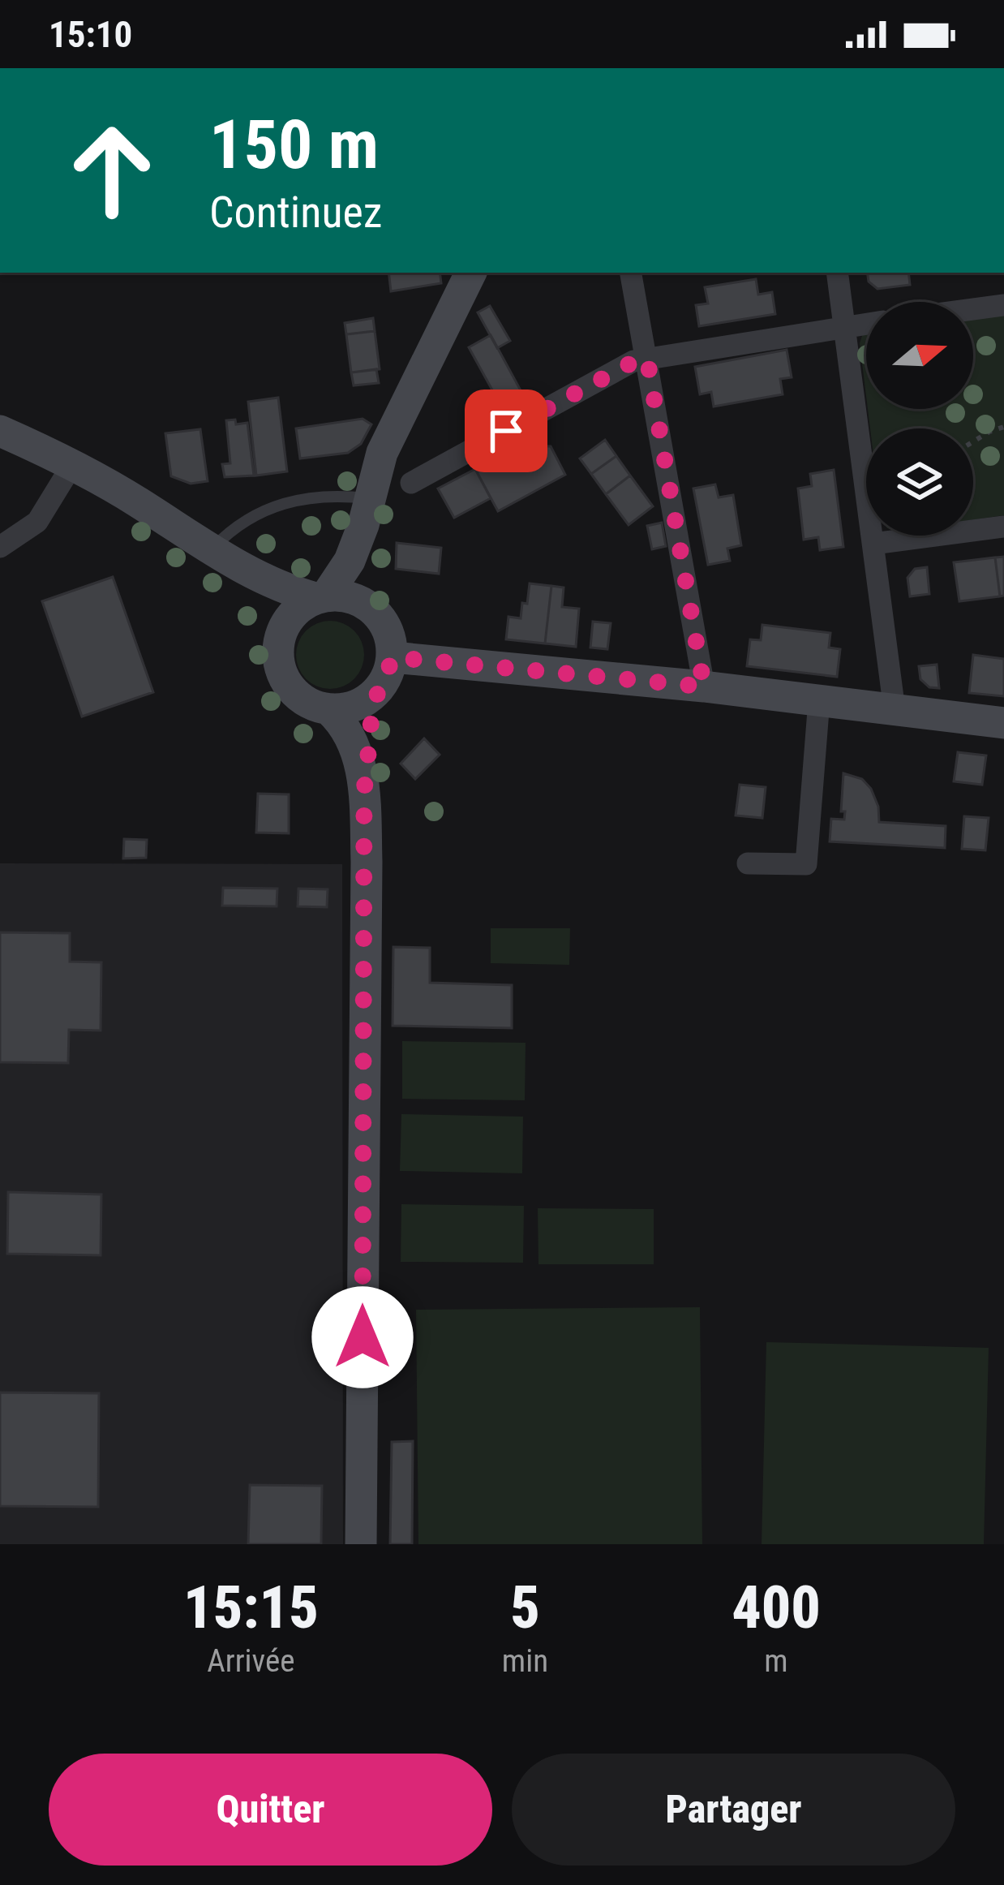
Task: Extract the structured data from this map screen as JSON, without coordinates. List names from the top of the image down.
{
  "north": "right",
  "page": {
    "status": "15:10",
    "turn": ["150 m", "Continuez"],
    "eta": [
      "15:15",
      "Arrivée",
      "5",
      "min",
      "400",
      "m"
    ],
    "buttons": ["Quitter", "Partager"]
  }
}
